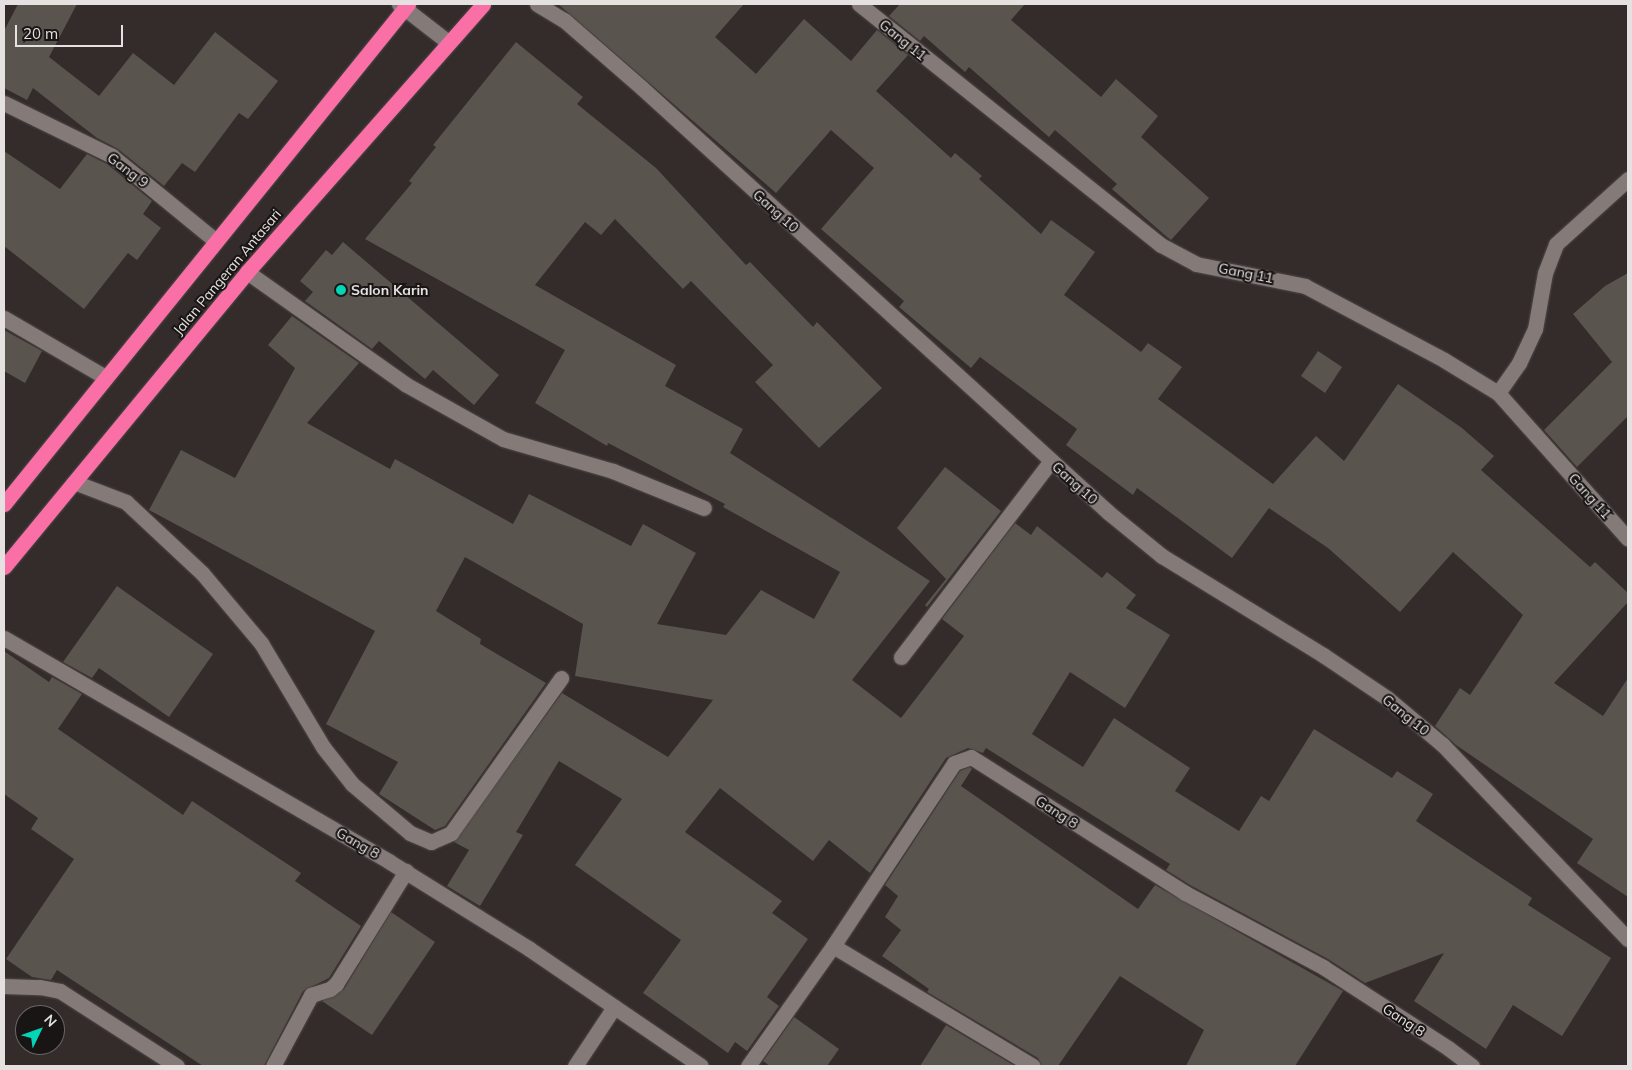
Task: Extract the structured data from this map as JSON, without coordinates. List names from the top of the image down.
{
  "streets": {
    "highway": ["Jalan Pangeran Antasari"],
    "street": [
      "Gang 11",
      "Gang 9",
      "Gang 10",
      "Gang 8"
    ]
  },
  "crossings": [
    ["Gang 9", "Jalan Pangeran Antasari"]
  ],
  "places": ["Salon Karin"],
  "scale_bar": "20 m",
  "north": "top right"
}
